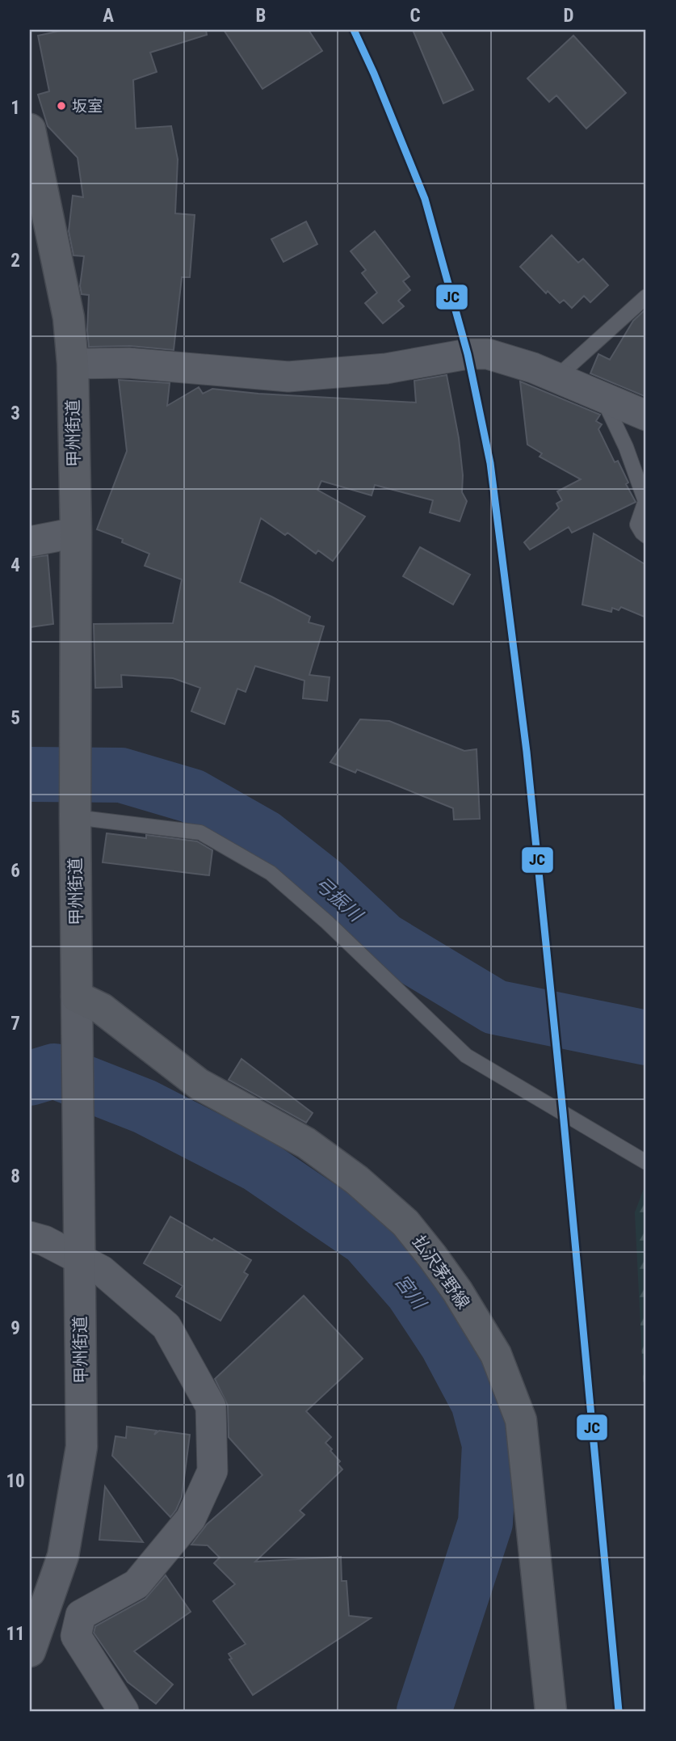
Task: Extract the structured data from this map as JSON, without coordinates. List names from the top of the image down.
{
  "streets": {
    "main road": ["甲州街道", "払沢茅野線"]
  },
  "crossings": [
    ["甲州街道", "払沢茅野線"]
  ],
  "water": ["弓振川", "宮川"],
  "places": ["坂室"],
  "lines": ["transit line JC"],
  "grid": {
    "columns": [
      "A",
      "B",
      "C",
      "D"
    ],
    "rows": [
      "1",
      "2",
      "3",
      "4",
      "5",
      "6",
      "7",
      "8",
      "9",
      "10",
      "11"
    ]
  }
}
